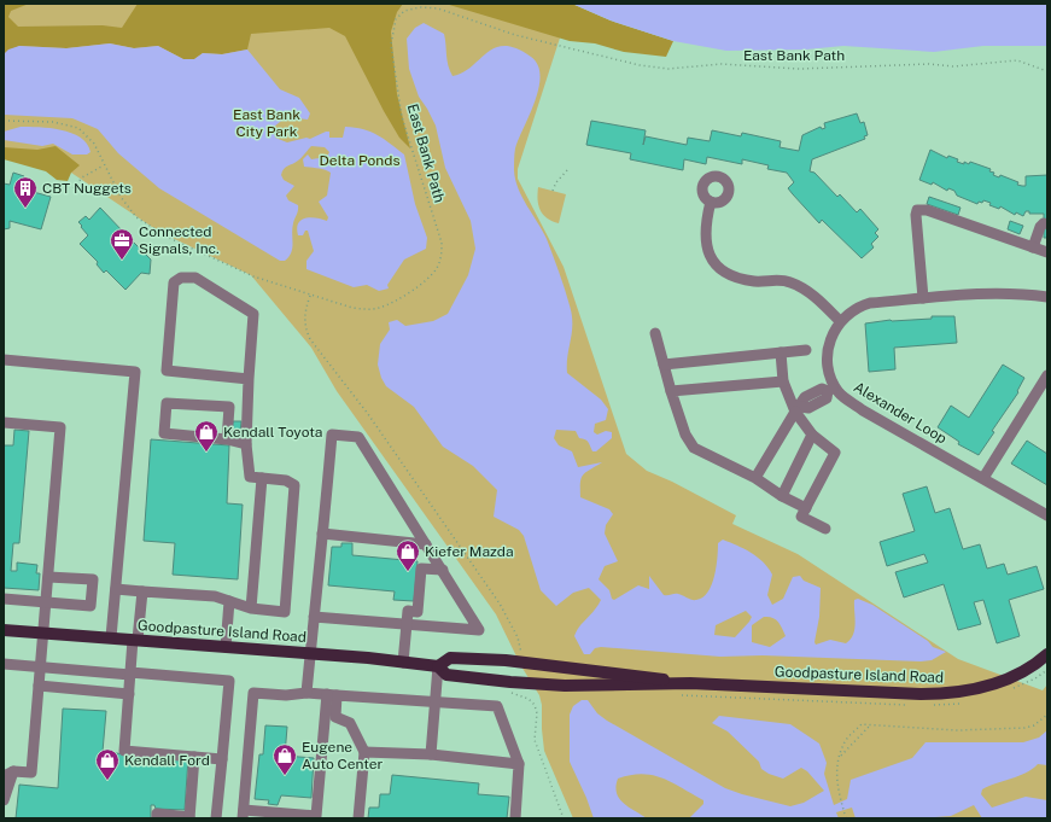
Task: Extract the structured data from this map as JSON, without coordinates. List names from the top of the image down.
{
  "streets": {
    "main road": ["Goodpasture Island Road"],
    "street": ["Alexander Loop"],
    "path": ["East Bank Path"]
  },
  "parks": ["East Bank City Park", "Delta Ponds"],
  "places": {
    "building": ["CBT Nuggets"],
    "office": ["Connected Signals, Inc."],
    "shop": [
      "Kendall Toyota",
      "Kiefer Mazda",
      "Eugene Auto Center",
      "Kendall Ford"
    ]
  }
}
